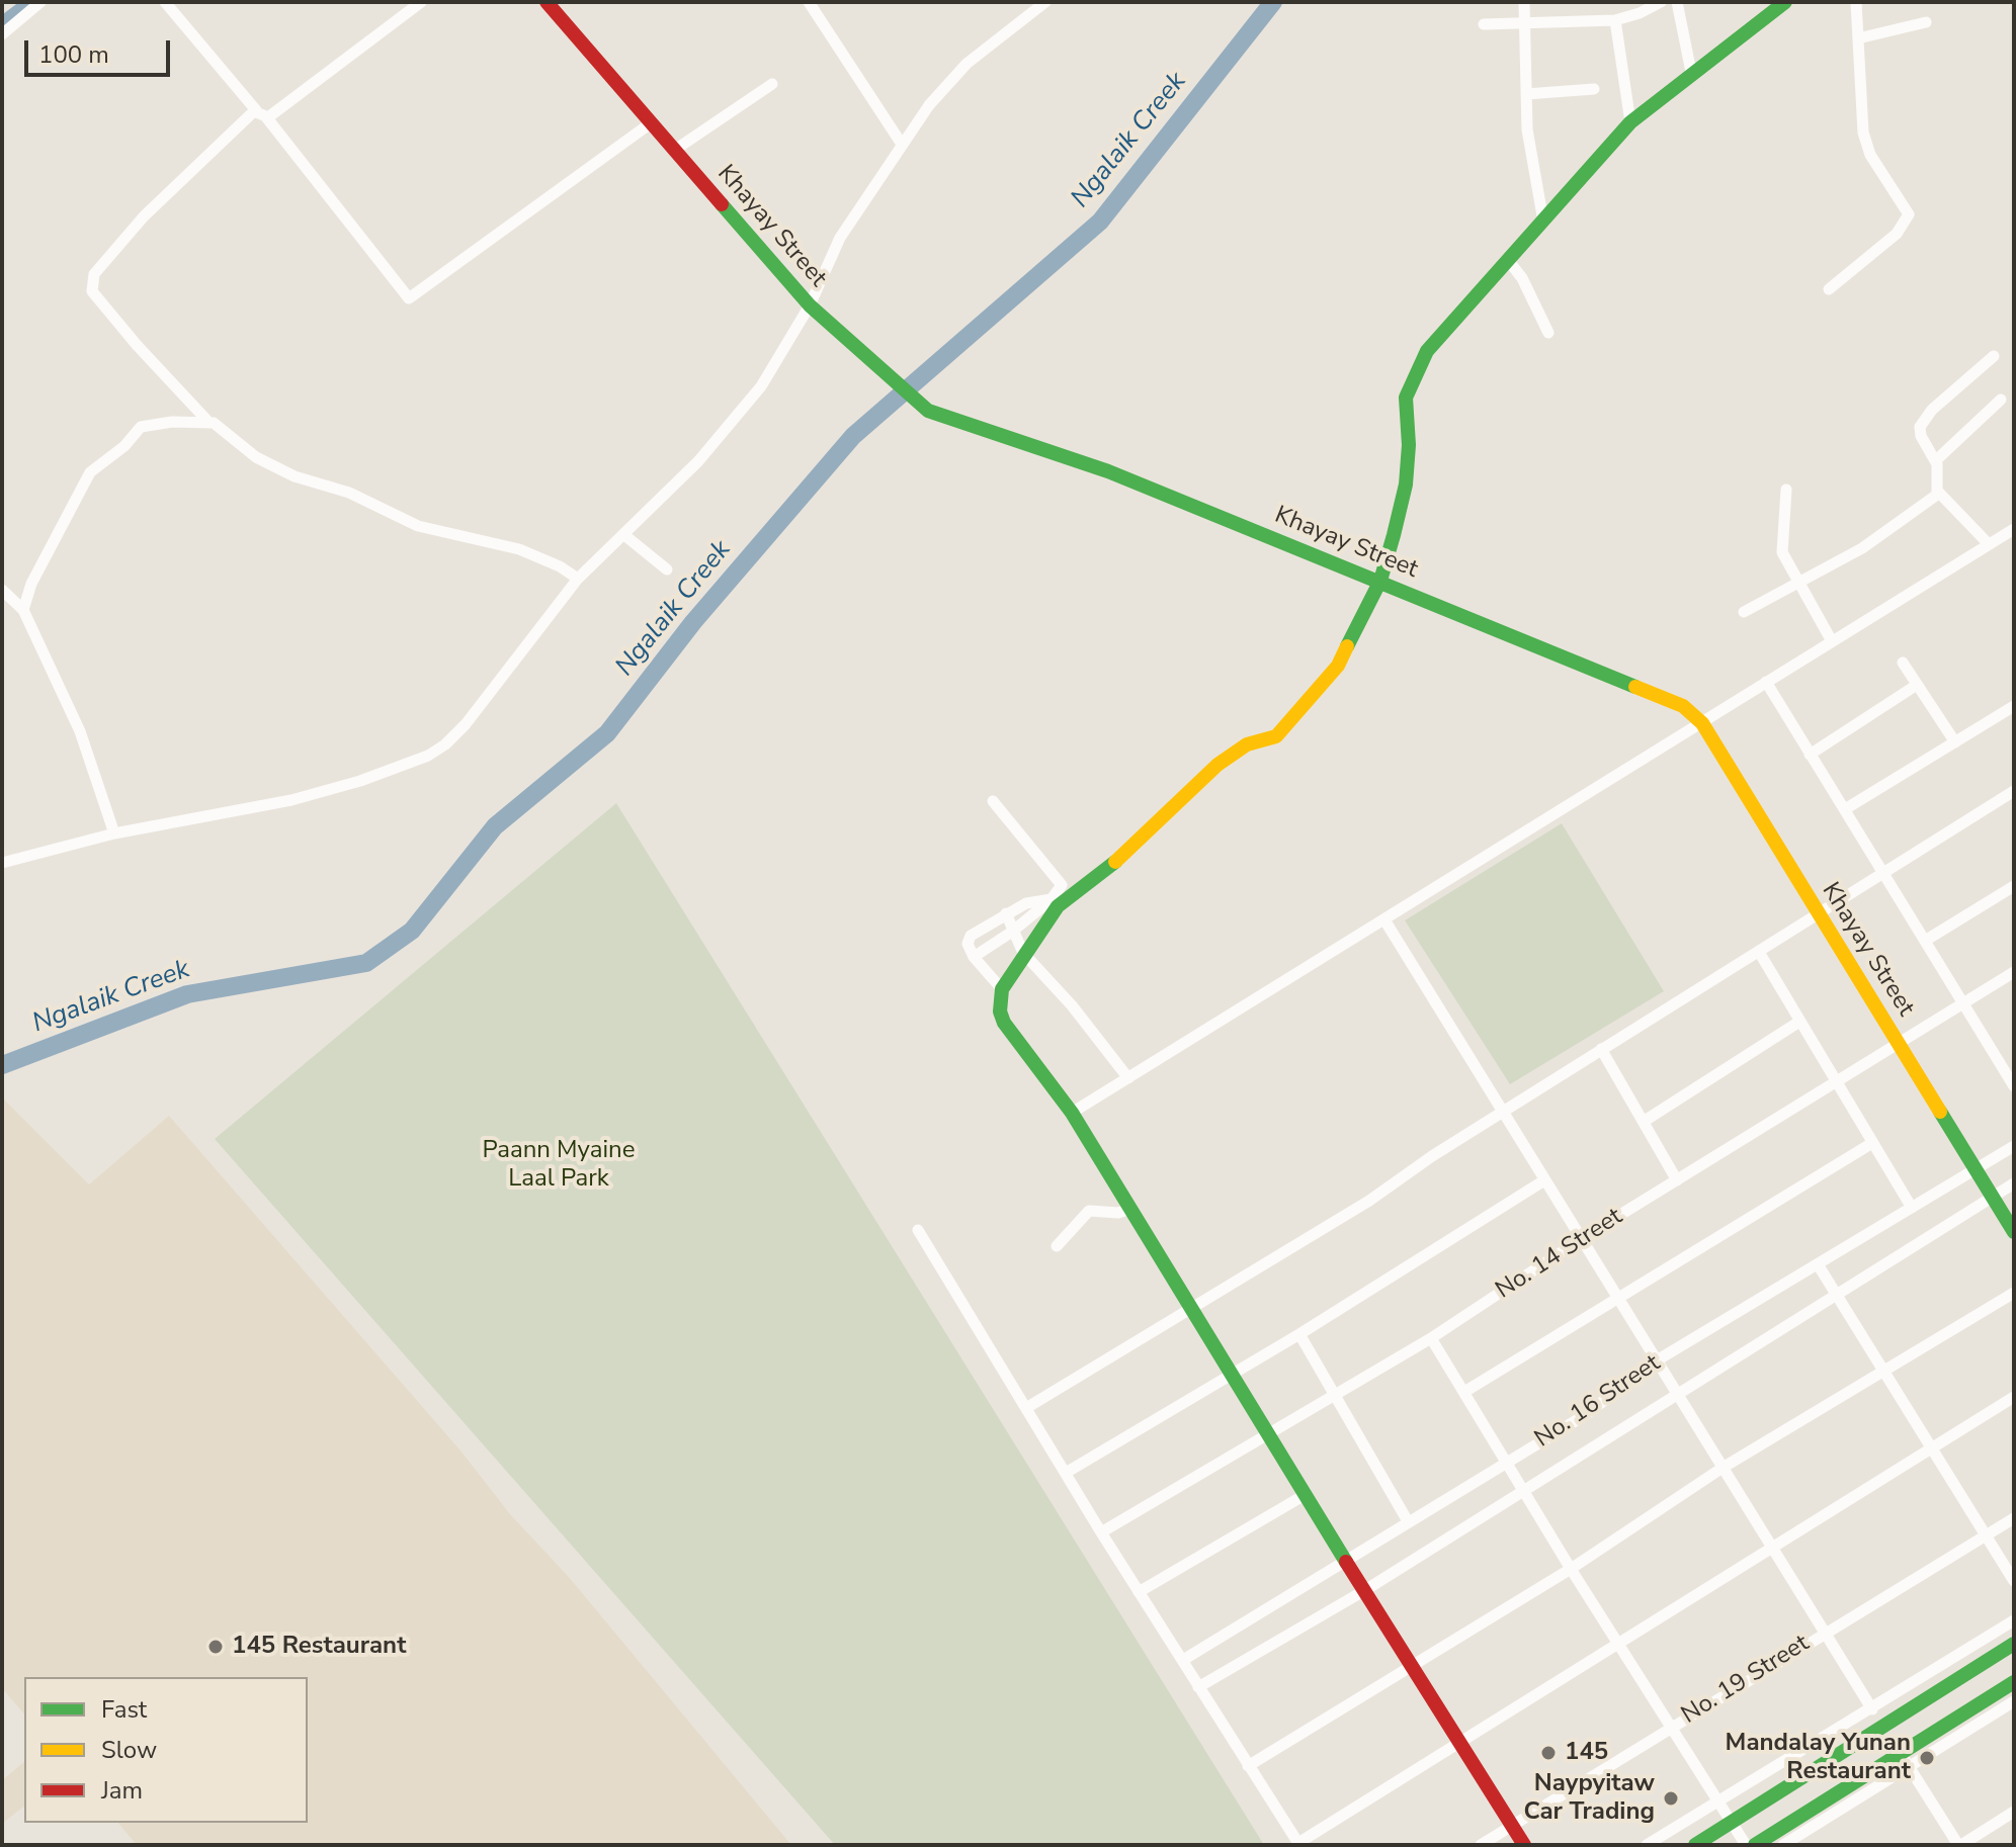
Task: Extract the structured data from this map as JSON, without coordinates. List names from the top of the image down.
{
  "streets": {
    "street": [
      "Khayay Street",
      "No. 14 Street",
      "No. 16 Street",
      "No. 19 Street"
    ]
  },
  "crossings": [
    ["Khayay Street", "No. 14 Street"],
    ["Khayay Street", "No. 16 Street"]
  ],
  "water": ["Ngalaik Creek"],
  "parks": ["Paann Myaine Laal Park"],
  "places": [
    "145 Restaurant",
    "145",
    "Mandalay Yunan Restaurant",
    "Naypyitaw Car Trading"
  ],
  "legend": ["Fast", "Slow", "Jam"],
  "scale_bar": "100 m"
}
